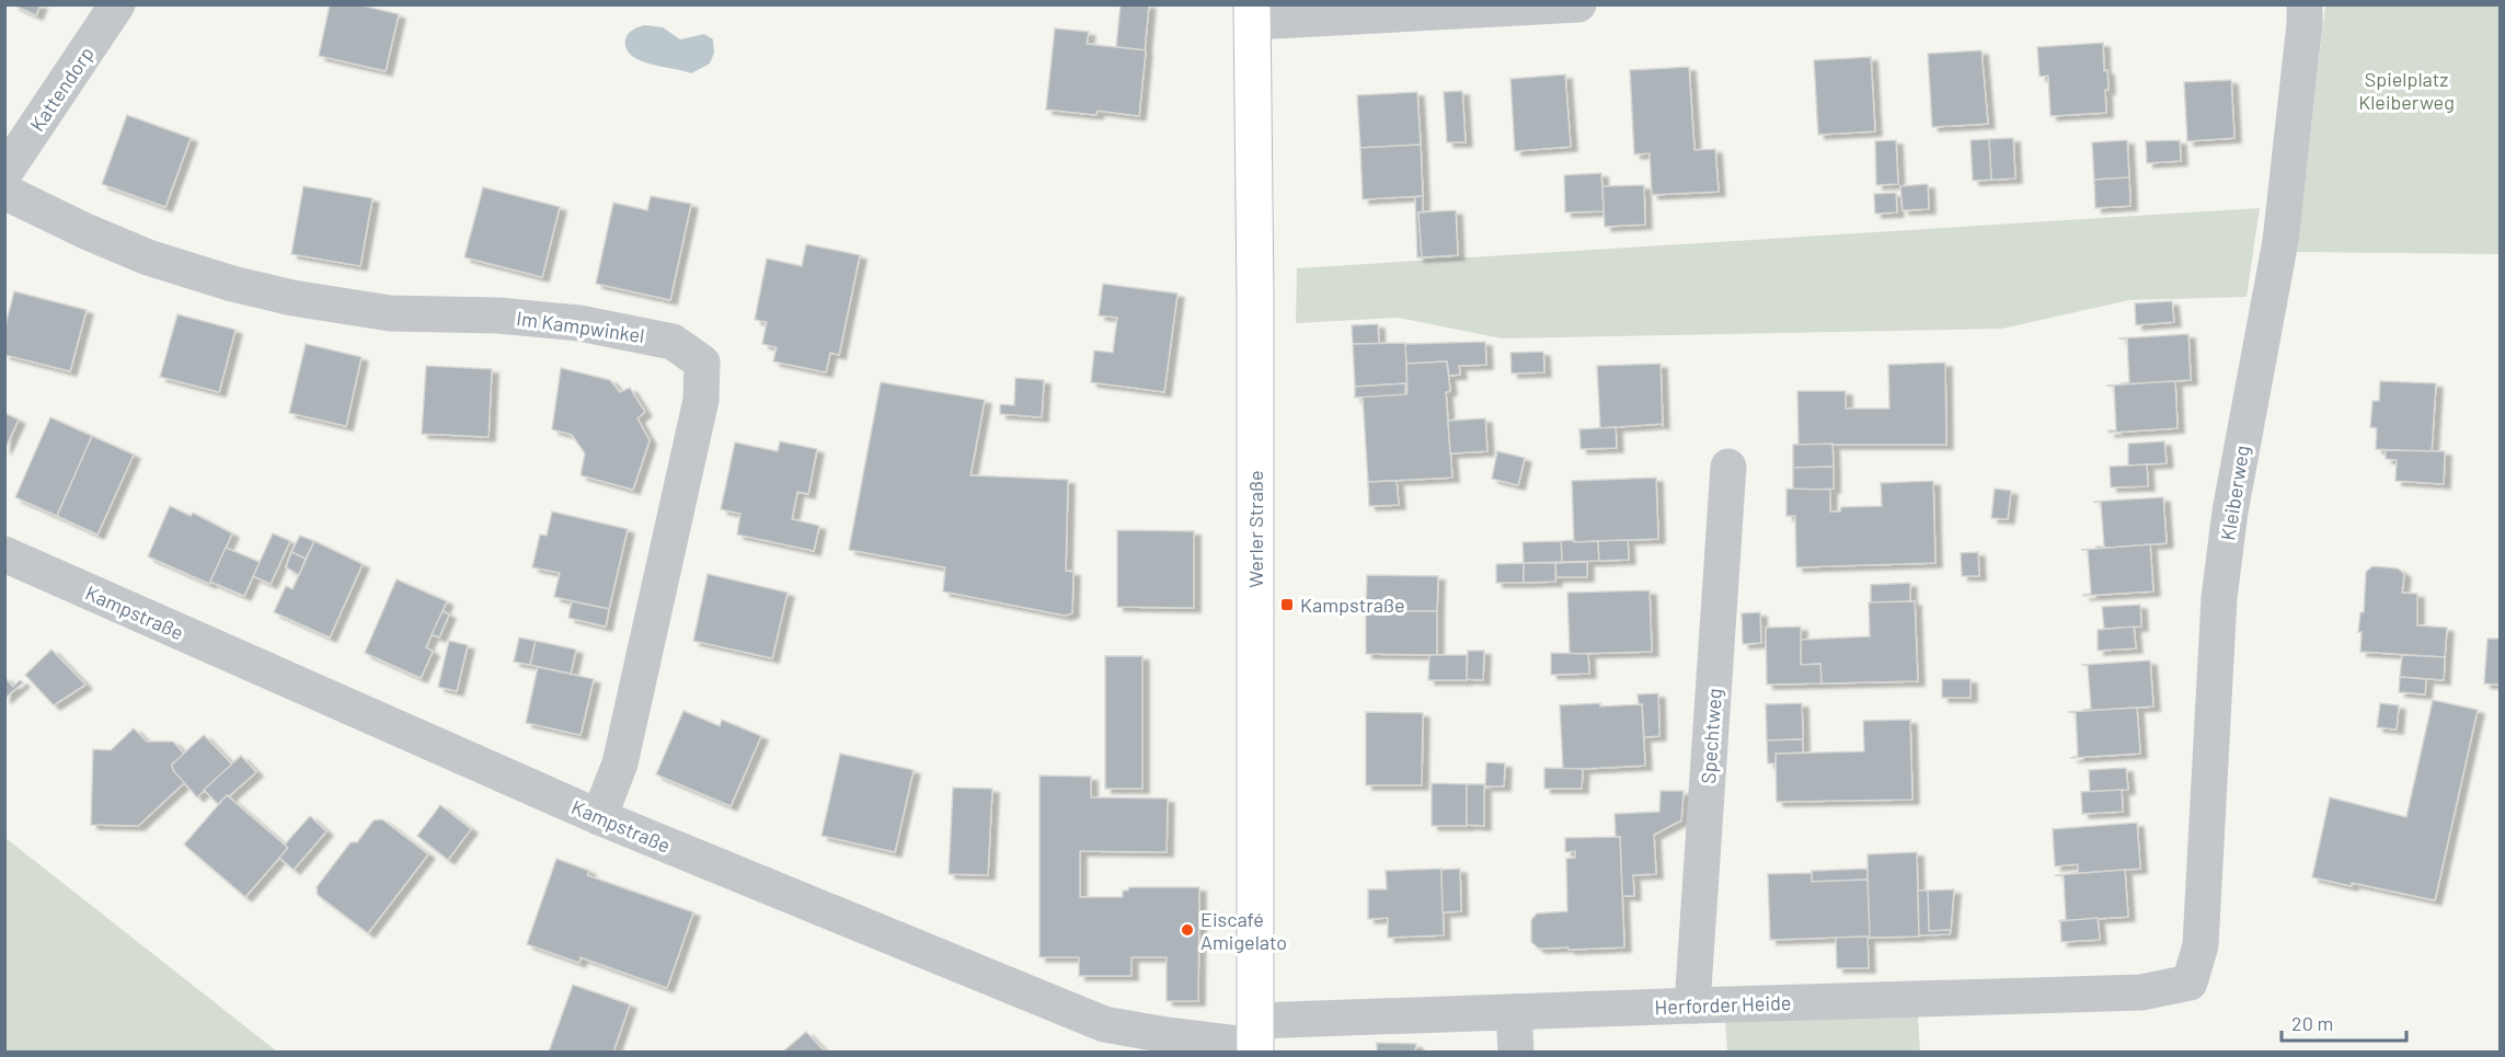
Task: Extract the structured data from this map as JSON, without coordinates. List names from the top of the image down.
{
  "streets": {
    "main road": ["Werler Straße"],
    "street": [
      "Kattendorp",
      "Im Kampwinkel",
      "Kleiberweg",
      "Kampstraße",
      "Spechtweg",
      "Herforder Heide"
    ]
  },
  "crossings": [
    ["Im Kampwinkel", "Kampstraße"],
    ["Kleiberweg", "Herforder Heide"],
    ["Werler Straße", "Kampstraße"],
    ["Werler Straße", "Herforder Heide"],
    ["Kampstraße", "Herforder Heide"],
    ["Spechtweg", "Herforder Heide"]
  ],
  "parks": ["Spielplatz Kleiberweg"],
  "places": {
    "transit": ["Kampstraße"],
    "other": ["Eiscafé Amigelato"]
  },
  "scale_bar": "20 m"
}
